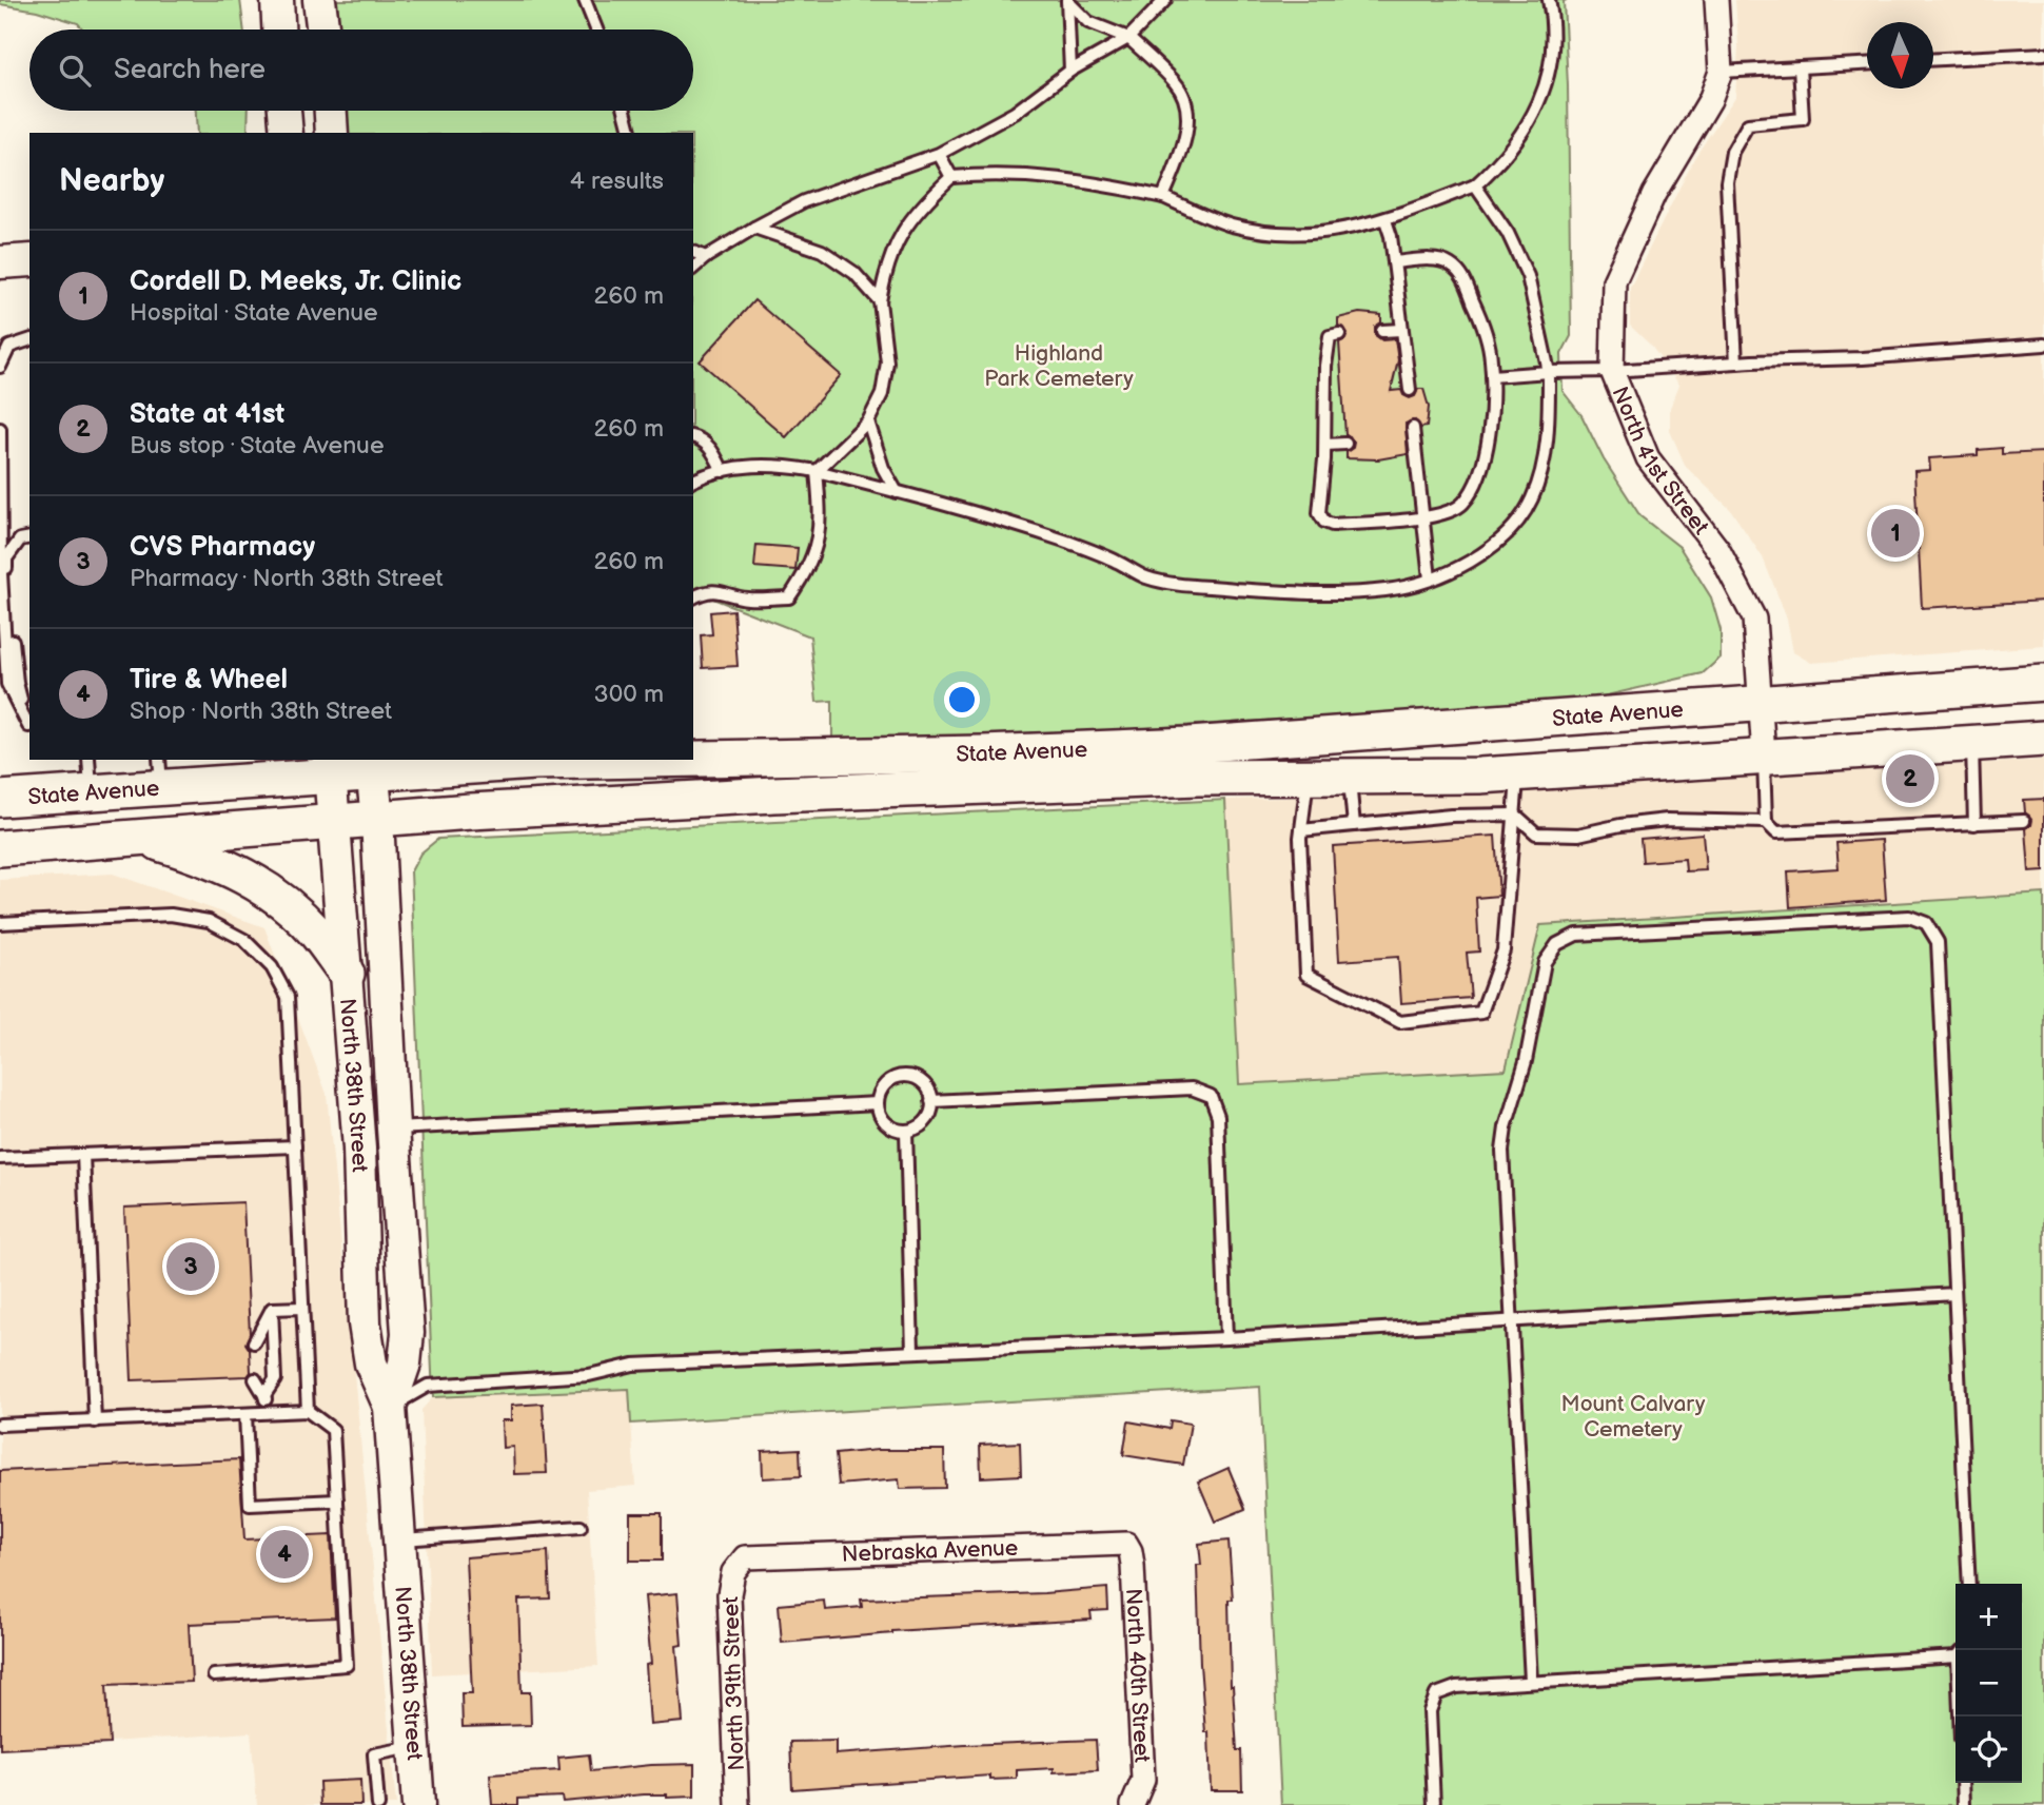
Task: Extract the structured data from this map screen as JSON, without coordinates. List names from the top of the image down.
{
  "streets": {
    "main road": ["State Avenue", "North 38th Street"],
    "street": [
      "North 41st Street",
      "Nebraska Avenue",
      "North 40th Street",
      "North 39th Street"
    ]
  },
  "crossings": [
    ["North 41st Street", "State Avenue"],
    ["State Avenue", "North 38th Street"],
    ["Nebraska Avenue", "North 40th Street"],
    ["Nebraska Avenue", "North 39th Street"]
  ],
  "parks": ["Highland Park Cemetery", "Mount Calvary Cemetery"],
  "north": "bottom",
  "page": {
    "search": "Search here",
    "heading": ["Nearby", "4 results"],
    "list": [
      {
        "mark": "1",
        "name": "Cordell D. Meeks, Jr. Clinic",
        "note": "Hospital · State Avenue",
        "value": "260 m"
      },
      {
        "mark": "2",
        "name": "State at 41st",
        "note": "Bus stop · State Avenue",
        "value": "260 m"
      },
      {
        "mark": "3",
        "name": "CVS Pharmacy",
        "note": "Pharmacy · North 38th Street",
        "value": "260 m"
      },
      {
        "mark": "4",
        "name": "Tire & Wheel",
        "note": "Shop · North 38th Street",
        "value": "300 m"
      }
    ],
    "pins": [
      "1",
      "2",
      "3",
      "4"
    ],
    "map_buttons": ["+", "−"]
  }
}
